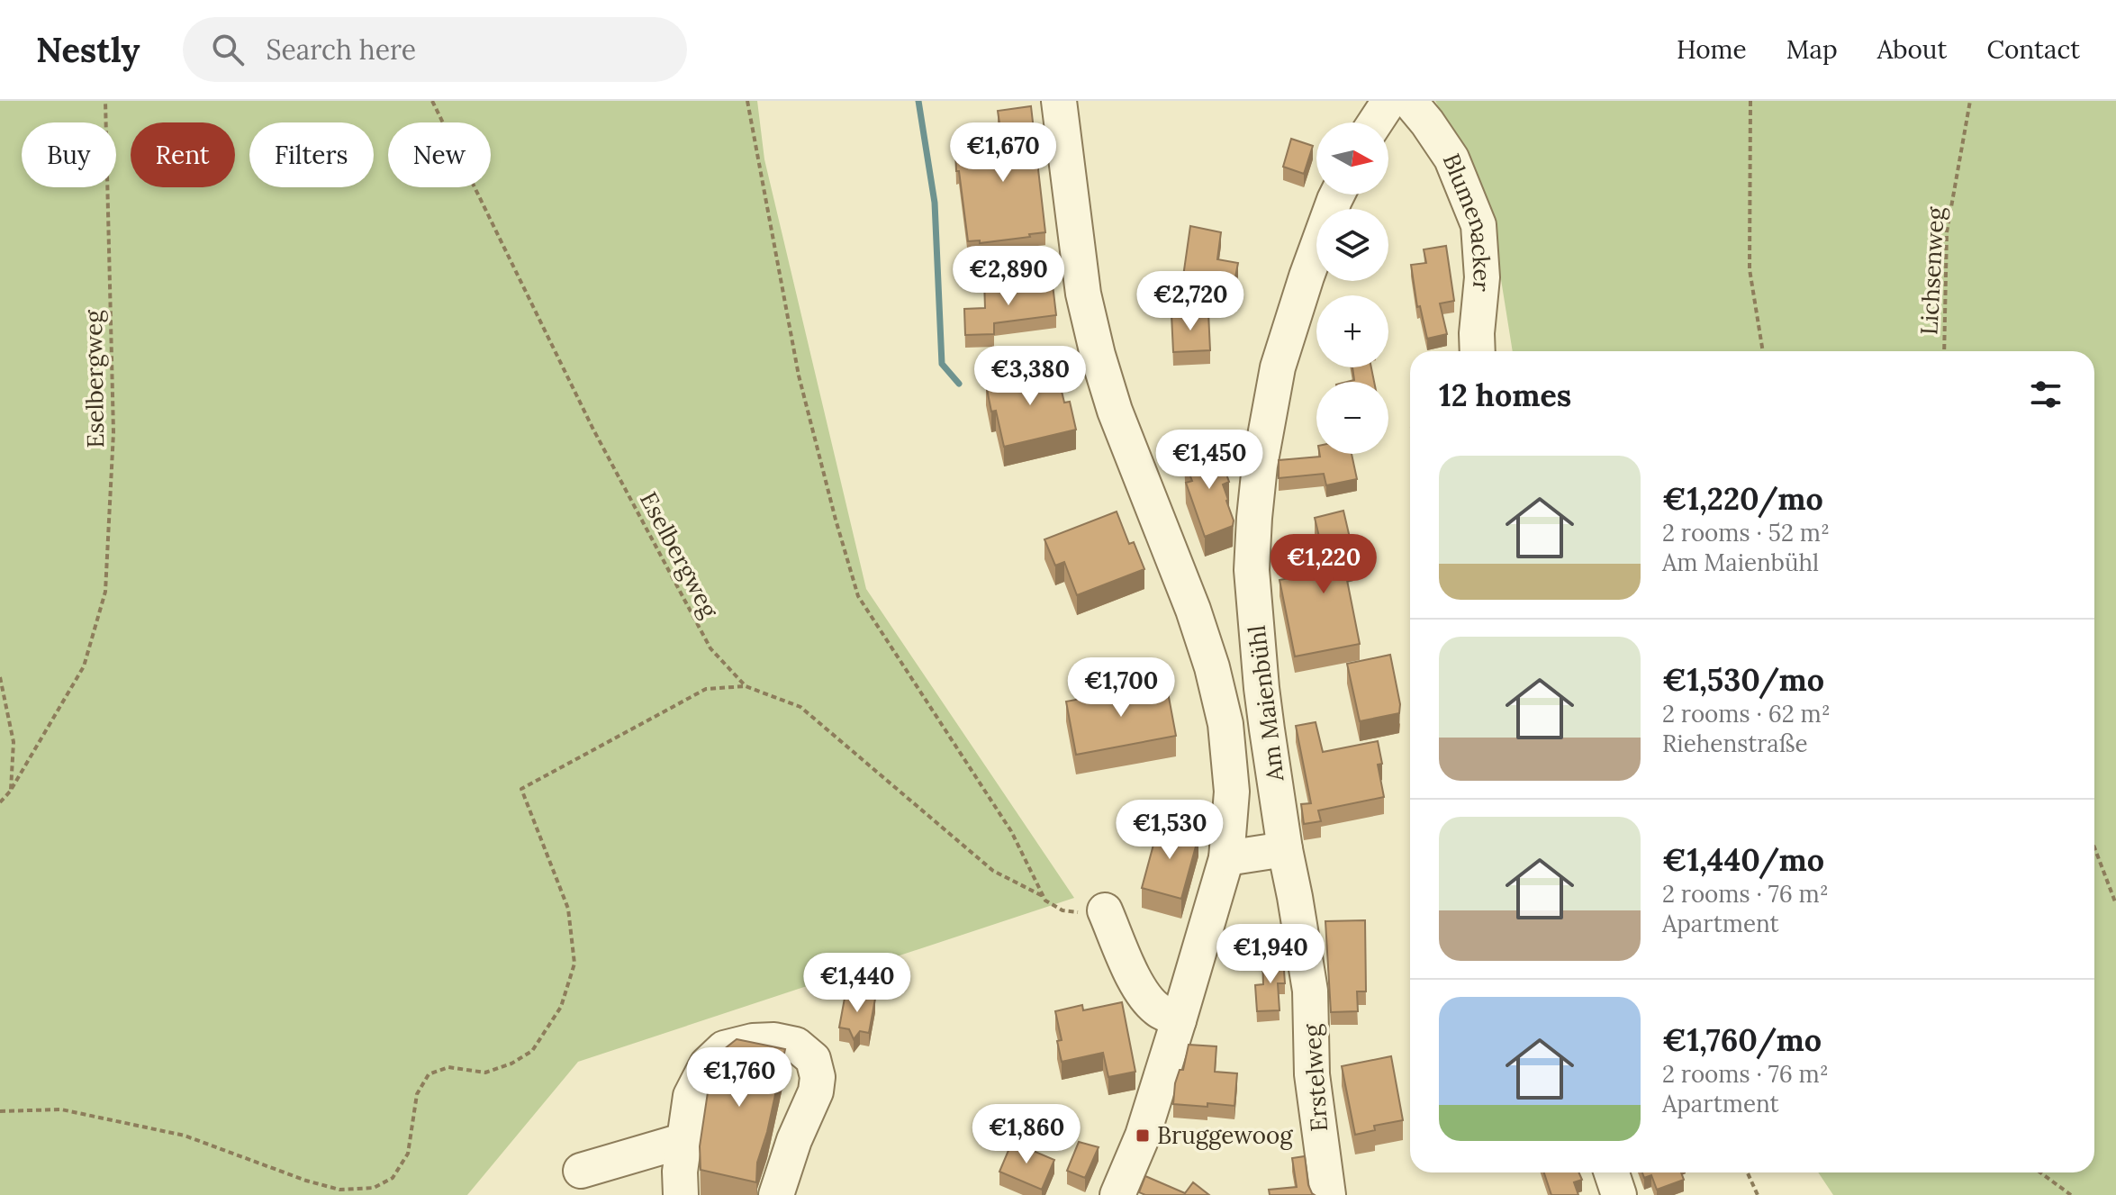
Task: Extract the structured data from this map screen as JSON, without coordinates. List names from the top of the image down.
{
  "streets": {
    "street": ["Blumenacker", "Am Maienbühl", "Erstelweg"],
    "path": ["Lichsenweg", "Eselbergweg"]
  },
  "crossings": [
    ["Am Maienbühl", "Erstelweg"]
  ],
  "places": {
    "transit": ["Bruggewoog"]
  },
  "north": "right",
  "page": {
    "header": "Nestly",
    "search": "Search here",
    "nav": [
      "Home",
      "Map",
      "About",
      "Contact"
    ],
    "map_buttons": ["+", "−"],
    "price": [
      "€1,670",
      "€2,890",
      "€2,720",
      "€3,380",
      "€1,450",
      "€1,220",
      "€1,700",
      "€1,530",
      "€1,940",
      "€1,440",
      "€1,760",
      "€1,860"
    ],
    "chip": [
      "Buy",
      "Rent",
      "Filters",
      "New"
    ],
    "heading": "12 homes",
    "list": [
      {
        "name": "€1,220/mo",
        "note": "2 rooms · 52 m² · Am Maienbühl"
      },
      {
        "name": "€1,530/mo",
        "note": "2 rooms · 62 m² · Riehenstraße"
      },
      {
        "name": "€1,440/mo",
        "note": "2 rooms · 76 m² · Apartment"
      },
      {
        "name": "€1,760/mo",
        "note": "2 rooms · 76 m² · Apartment"
      }
    ]
  }
}
